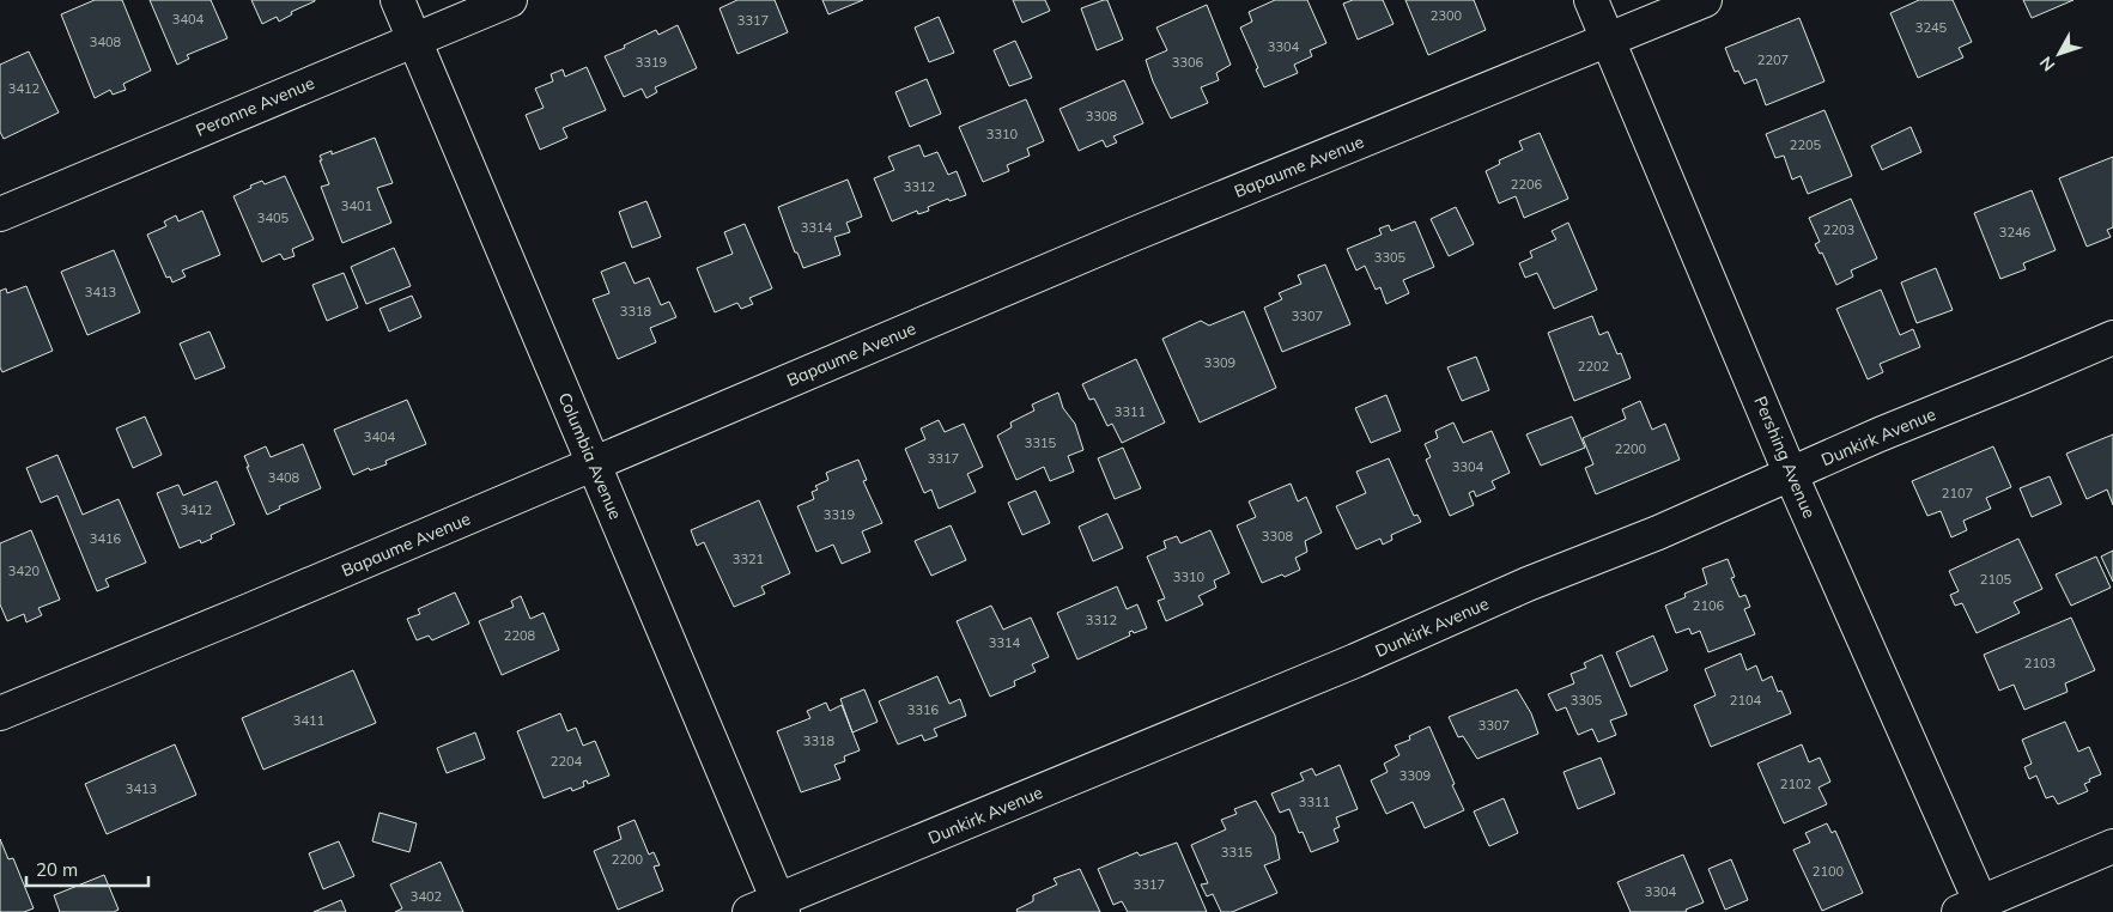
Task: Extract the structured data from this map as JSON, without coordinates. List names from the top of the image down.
{
  "streets": {
    "street": [
      "Peronne Avenue",
      "Bapaume Avenue",
      "Dunkirk Avenue",
      "Columbia Avenue",
      "Pershing Avenue"
    ]
  },
  "crossings": [
    ["Peronne Avenue", "Columbia Avenue"],
    ["Bapaume Avenue", "Columbia Avenue"],
    ["Bapaume Avenue", "Pershing Avenue"],
    ["Dunkirk Avenue", "Columbia Avenue"],
    ["Dunkirk Avenue", "Pershing Avenue"]
  ],
  "house_numbers": [
    "2300",
    "3404",
    "3317",
    "3245",
    "3408",
    "3304",
    "2207",
    "3319",
    "3306",
    "3412",
    "3308",
    "3310",
    "2205",
    "2206",
    "3312",
    "3401",
    "3405",
    "3314",
    "2203",
    "3246",
    "3305",
    "3413",
    "3318",
    "3307",
    "3309",
    "2202",
    "3311",
    "3404",
    "3315",
    "2200",
    "3317",
    "3304",
    "3408",
    "2107",
    "3412",
    "3319",
    "3308",
    "3416",
    "3321",
    "3420",
    "3310",
    "2105",
    "2106",
    "3312",
    "2208",
    "3314",
    "2103",
    "3305",
    "2104",
    "3316",
    "3411",
    "3307",
    "3318",
    "2204",
    "3309",
    "2102",
    "3413",
    "3311",
    "3315",
    "2200",
    "2100",
    "3317",
    "3304",
    "3402"
  ],
  "scale_bar": "20 m",
  "north": "bottom left"
}
